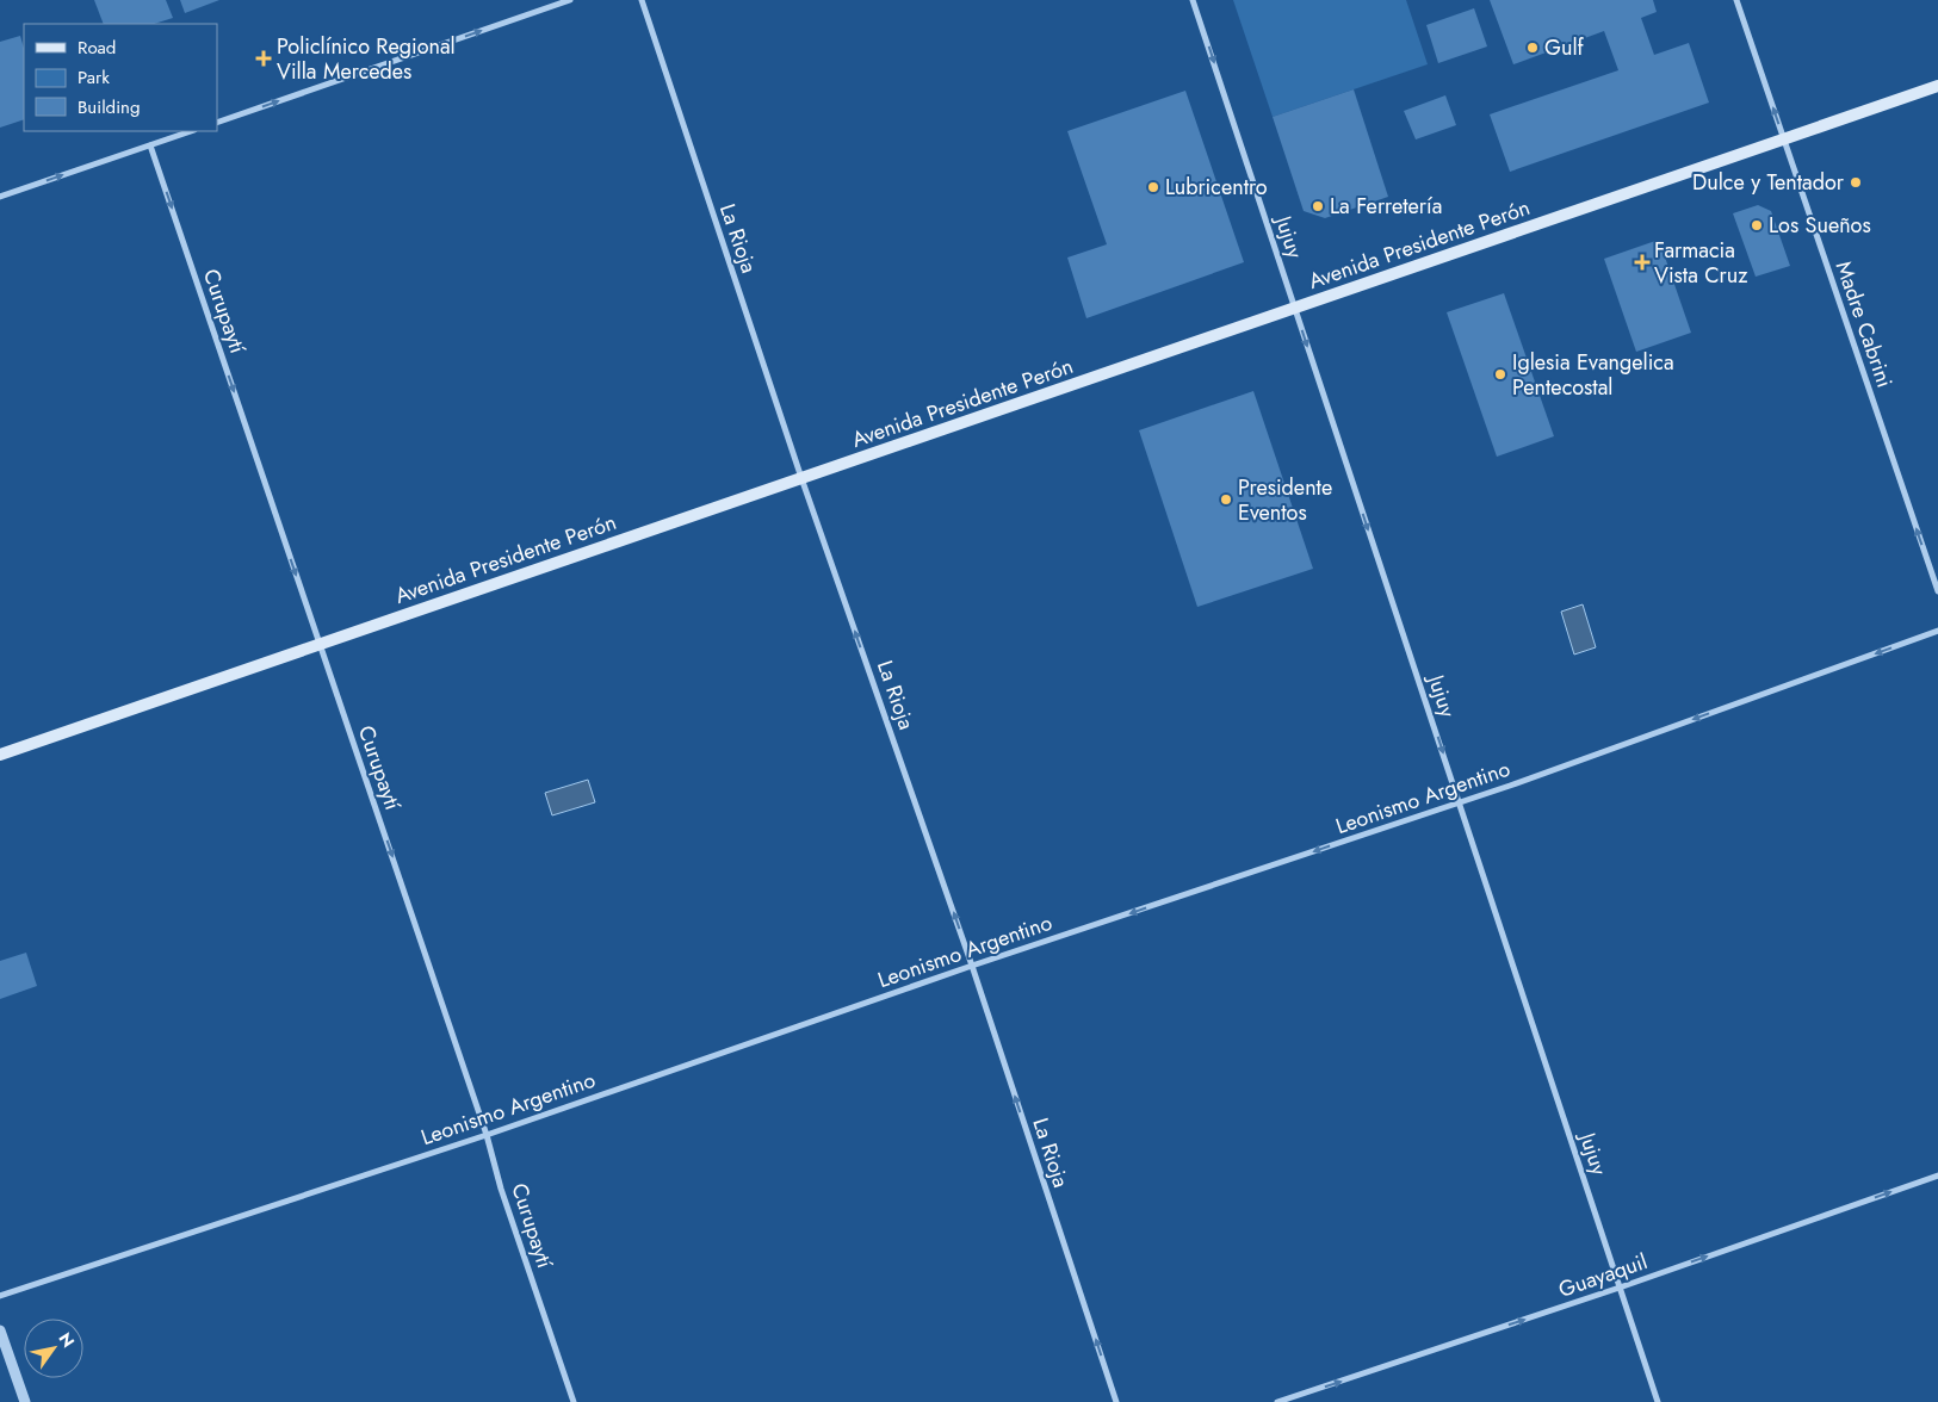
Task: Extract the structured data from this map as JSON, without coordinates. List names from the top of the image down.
{
  "streets": {
    "main road": ["Avenida Presidente Perón"],
    "street": [
      "Jujuy",
      "La Rioja",
      "Curupaytí",
      "Madre Cabrini",
      "Leonismo Argentino",
      "Guayaquil"
    ]
  },
  "crossings": [
    ["Jujuy", "Avenida Presidente Perón"],
    ["Jujuy", "Leonismo Argentino"],
    ["Jujuy", "Guayaquil"],
    ["La Rioja", "Avenida Presidente Perón"],
    ["La Rioja", "Leonismo Argentino"],
    ["Avenida Presidente Perón", "Curupaytí"],
    ["Avenida Presidente Perón", "Madre Cabrini"],
    ["Curupaytí", "Leonismo Argentino"]
  ],
  "one_way": [
    "Jujuy",
    "La Rioja",
    "Curupaytí",
    "Madre Cabrini",
    "Leonismo Argentino",
    "Guayaquil"
  ],
  "places": {
    "other": [
      "Gulf",
      "Dulce y Tentador",
      "Lubricentro",
      "La Ferretería",
      "Los Sueños",
      "Iglesia Evangelica Pentecostal",
      "Presidente Eventos"
    ],
    "health": ["Policlínico Regional Villa Mercedes", "Farmacia Vista Cruz"]
  },
  "legend": ["Road", "Park", "Building"],
  "north": "top right"
}
